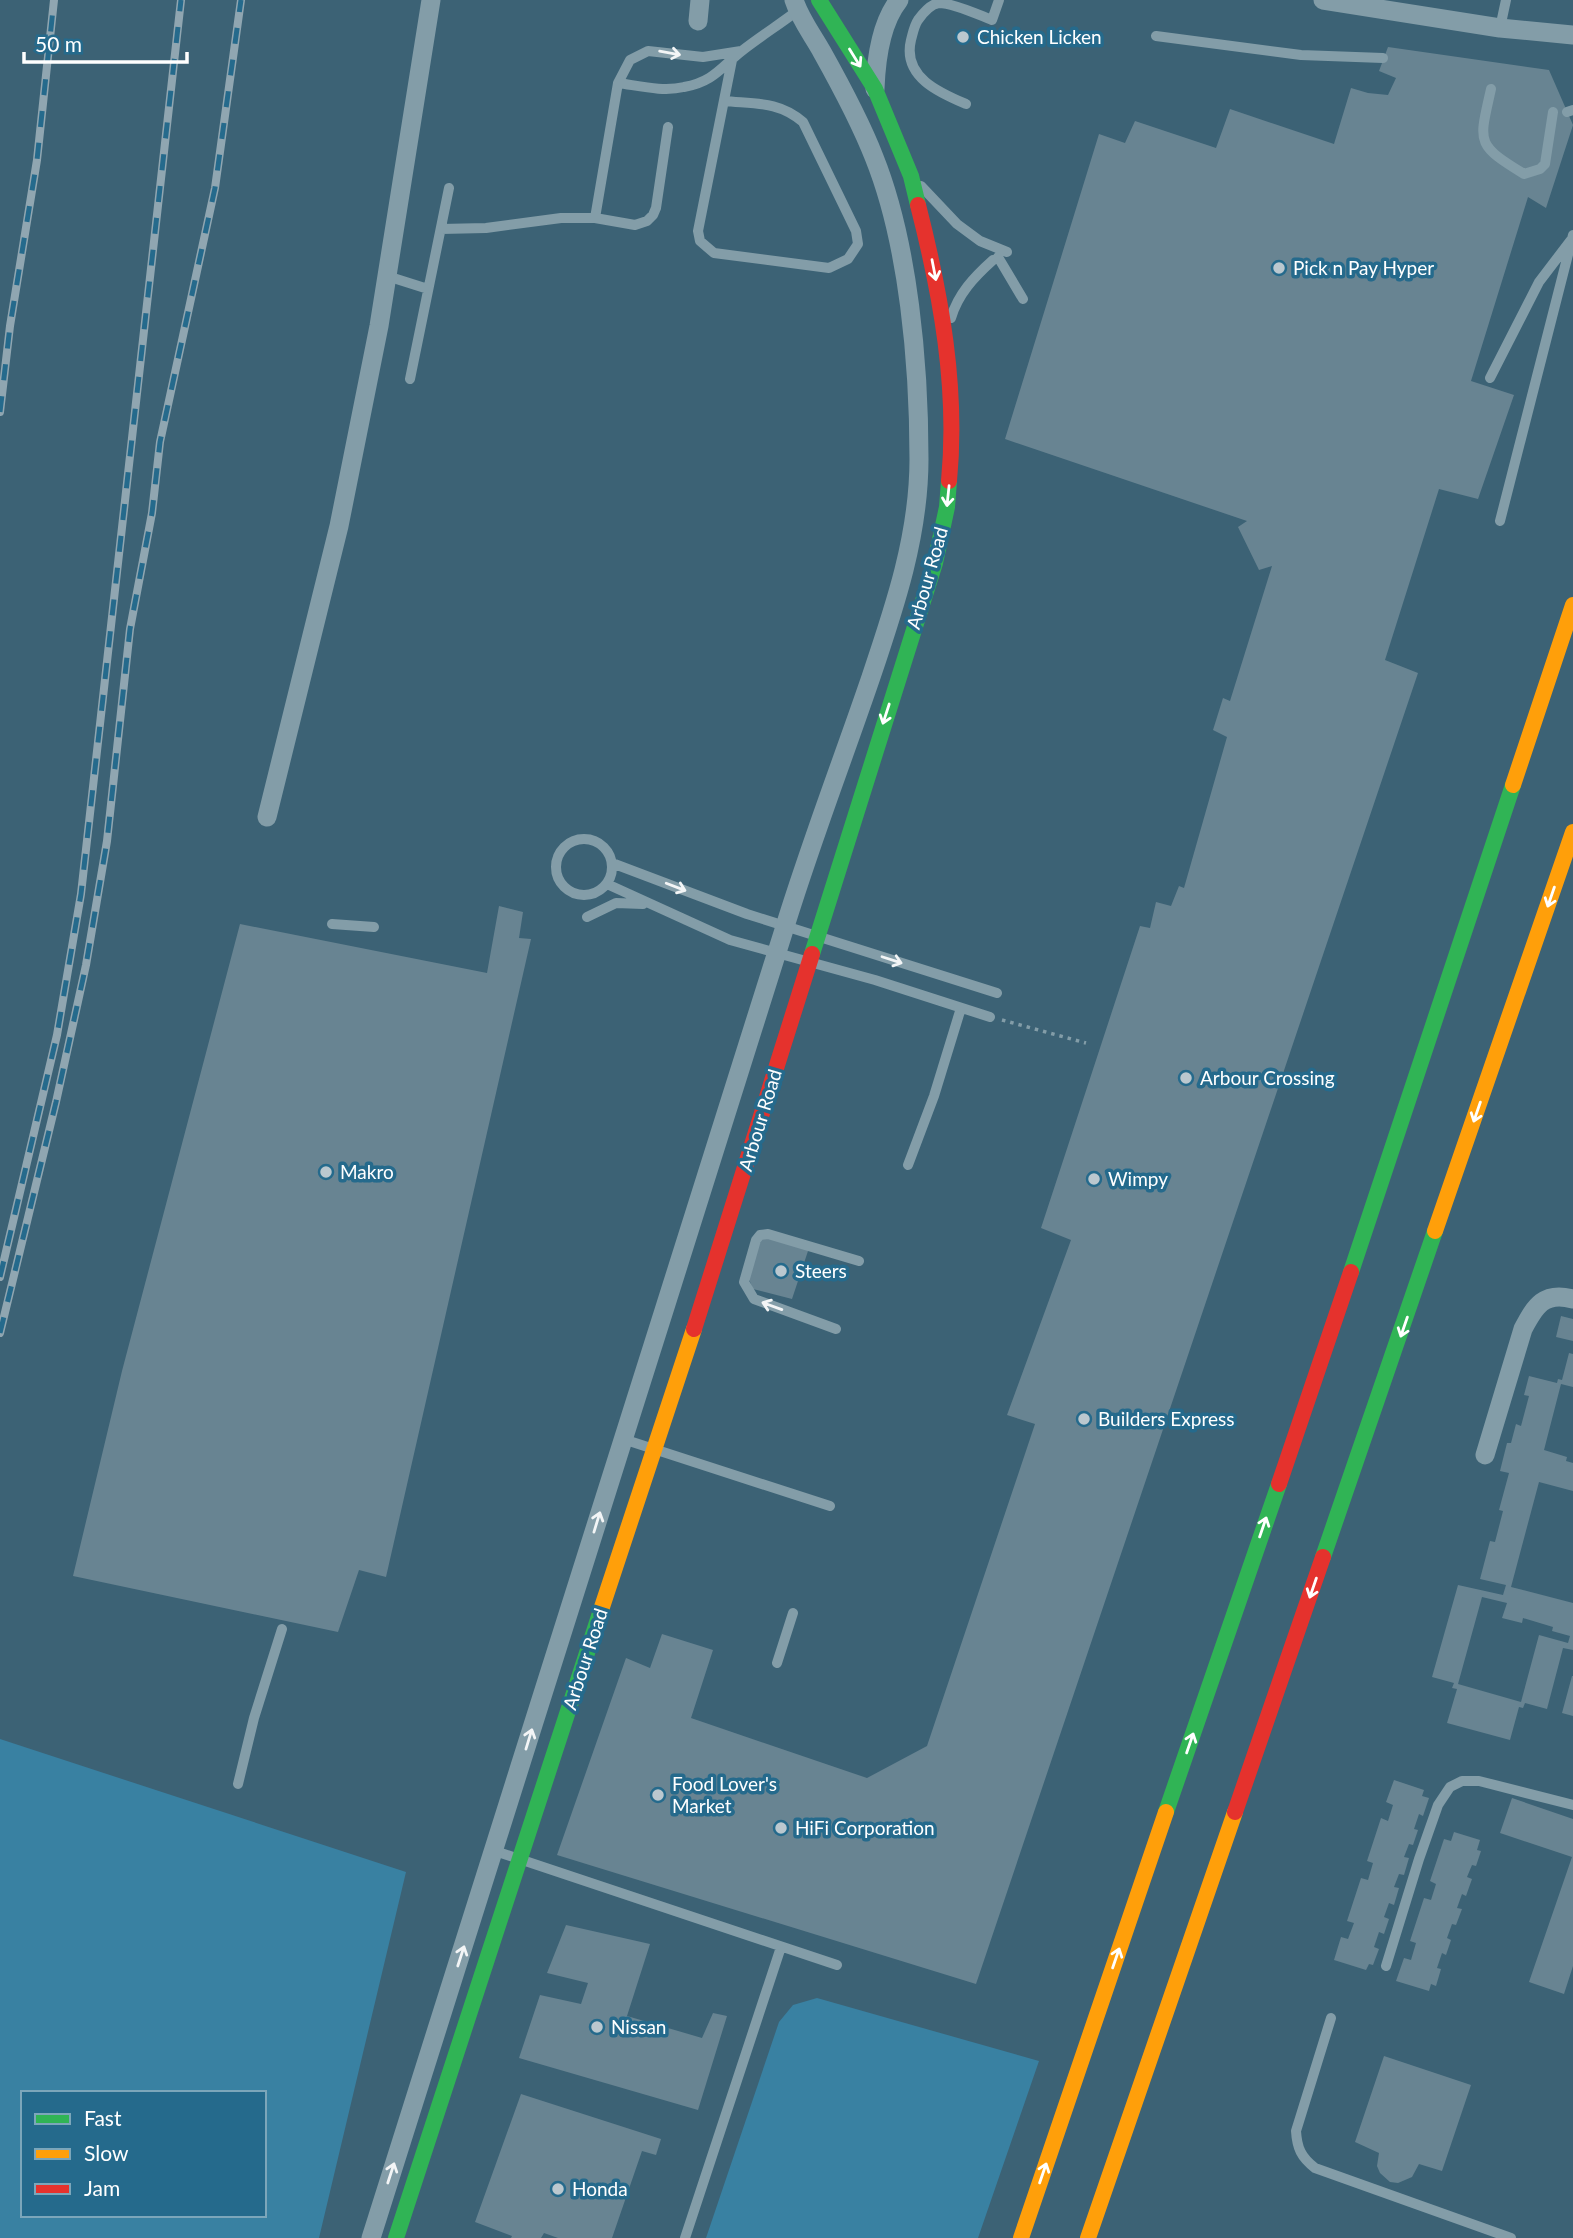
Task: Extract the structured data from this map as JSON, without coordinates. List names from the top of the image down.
{
  "streets": {
    "main road": ["Arbour Road"]
  },
  "places": [
    "Chicken Licken",
    "Pick n Pay Hyper",
    "Arbour Crossing",
    "Makro",
    "Wimpy",
    "Steers",
    "Builders Express",
    "Food Lover's Market",
    "HiFi Corporation",
    "Nissan",
    "Honda"
  ],
  "legend": ["Fast", "Slow", "Jam"],
  "scale_bar": "50 m"
}
